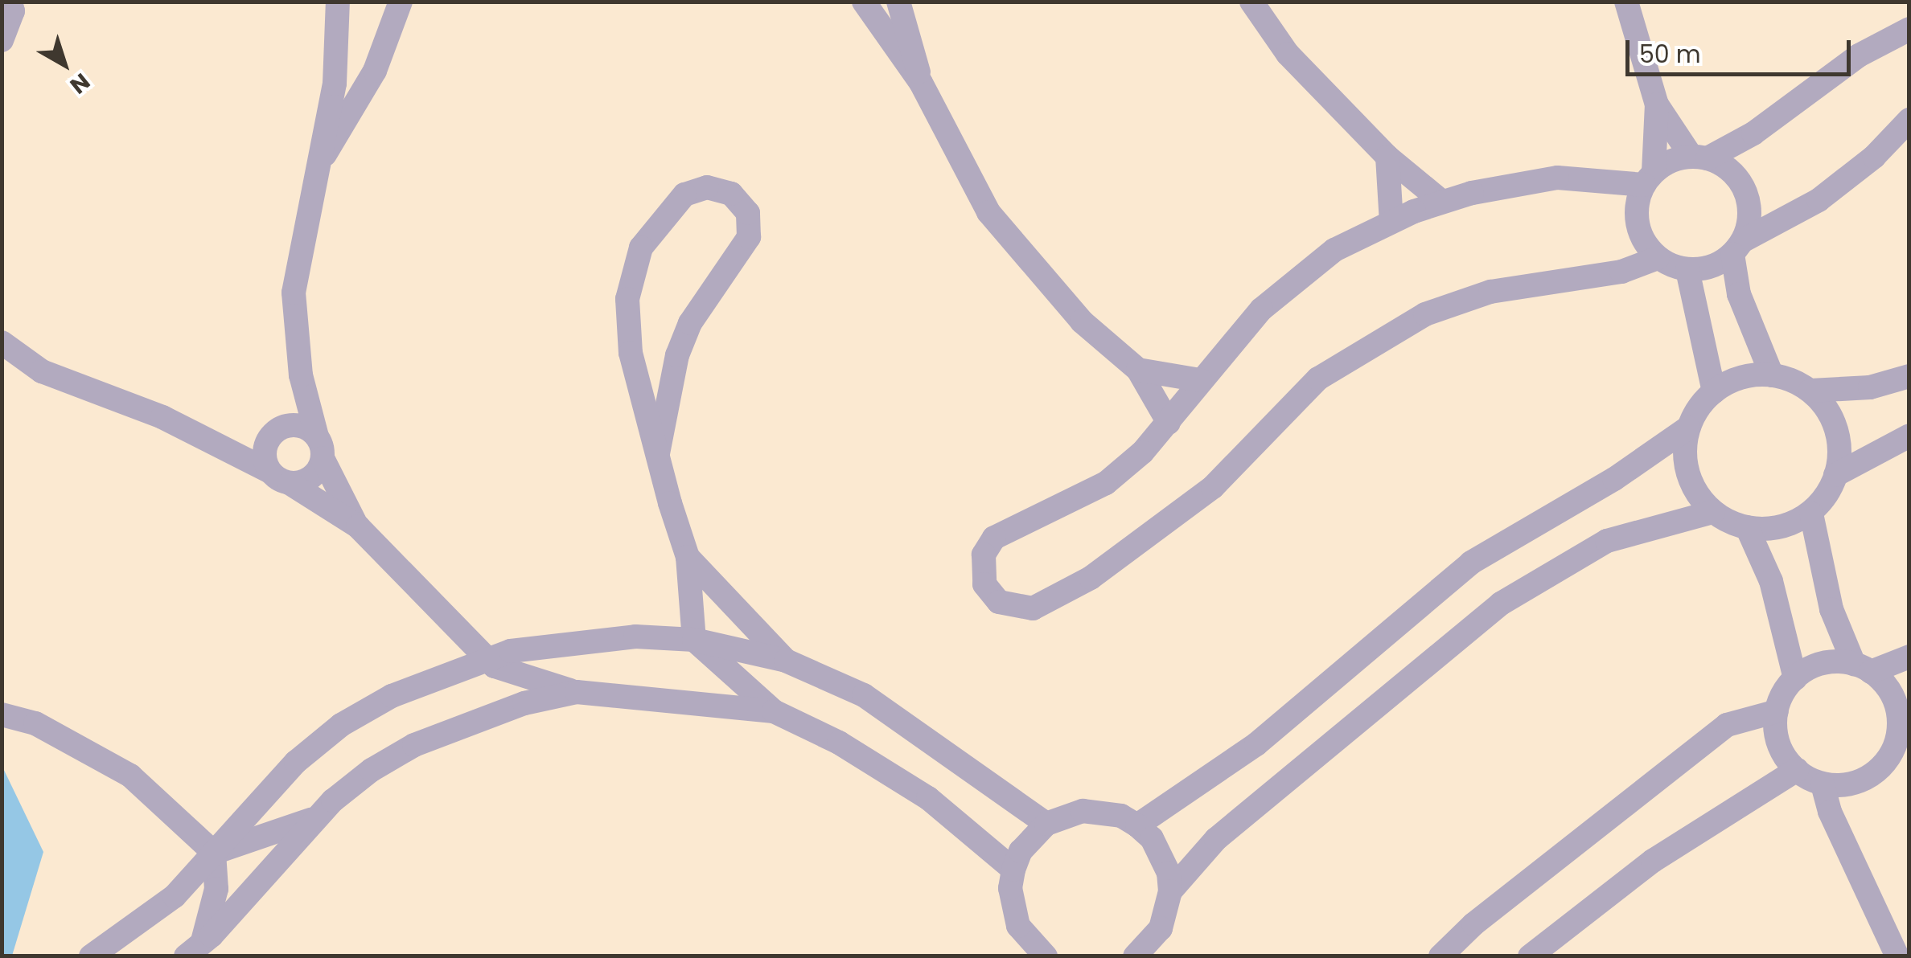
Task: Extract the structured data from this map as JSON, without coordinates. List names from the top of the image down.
{
  "scale_bar": "50 m",
  "north": "bottom right"
}
